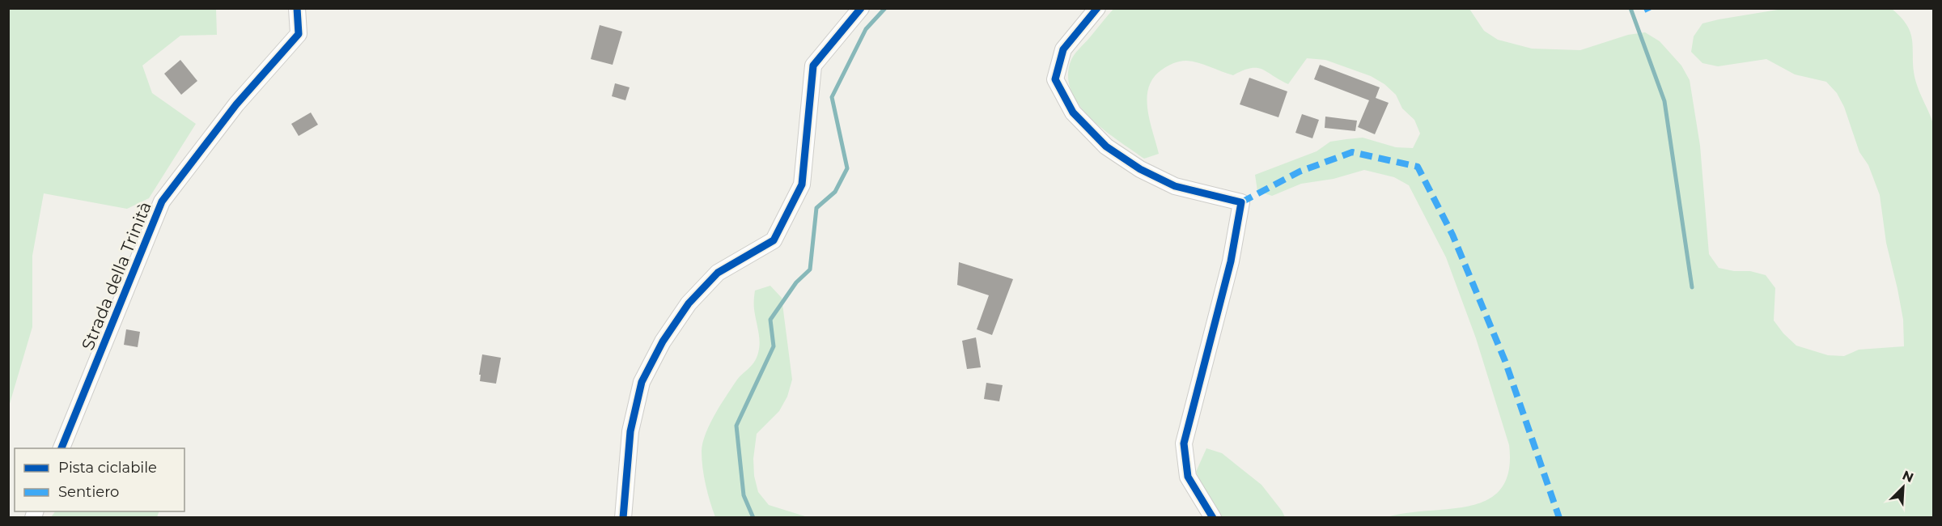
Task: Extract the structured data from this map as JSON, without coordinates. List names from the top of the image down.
{
  "streets": {
    "street": ["Strada della Trinità"]
  },
  "legend": ["Pista ciclabile", "Sentiero"],
  "north": "top right"
}
